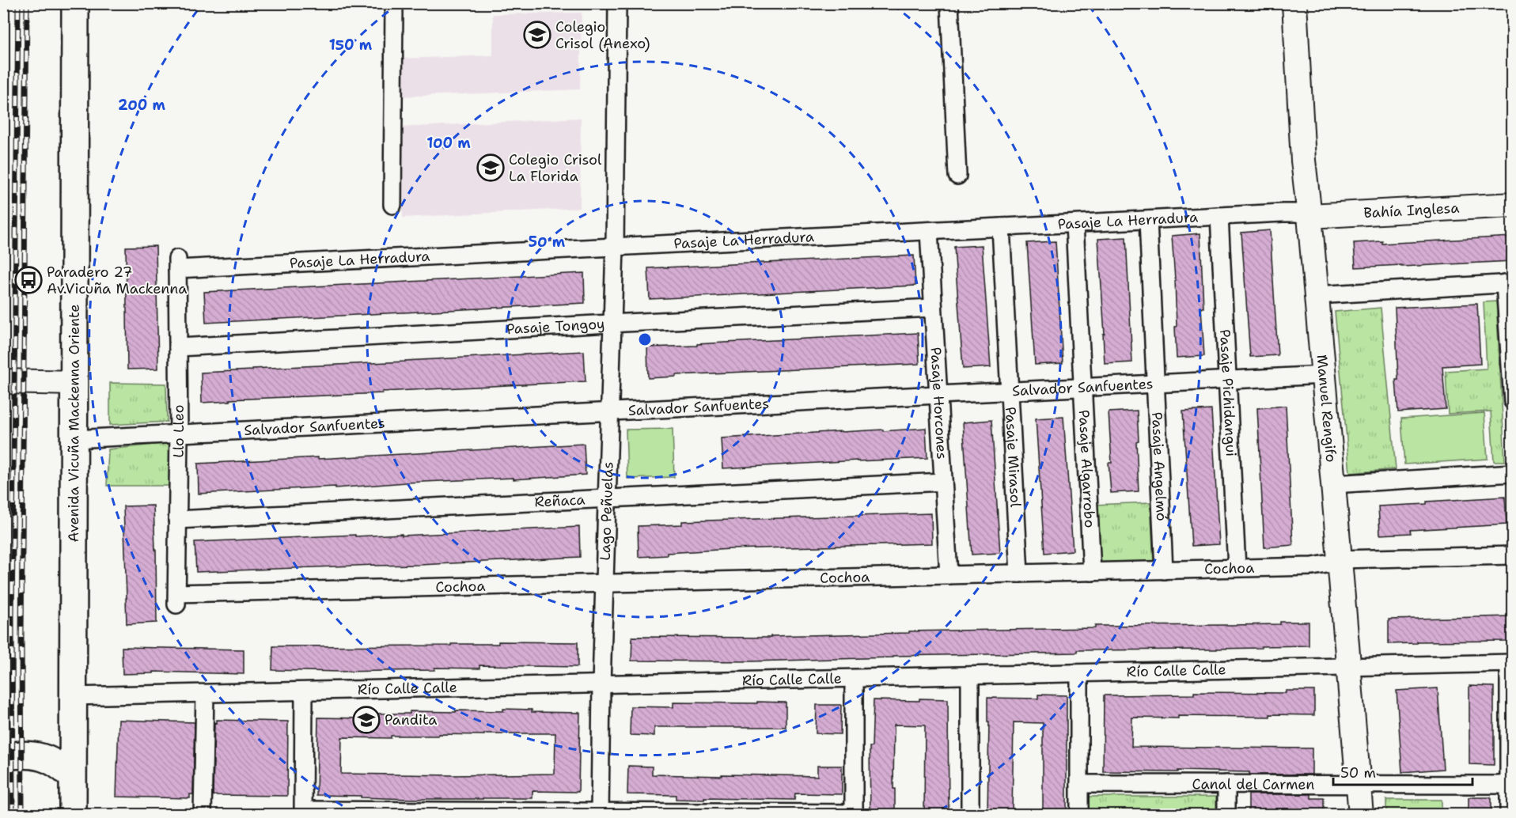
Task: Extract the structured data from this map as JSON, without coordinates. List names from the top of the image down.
{
  "streets": {
    "main road": ["Avenida Vicuña Mackenna Oriente"],
    "street": [
      "Bahía Inglesa",
      "Pasaje La Herradura",
      "Pasaje Tongoy",
      "Salvador Sanfuentes",
      "Pasaje Pichidangui",
      "Pasaje Horcones",
      "Manuel Rengifo",
      "Llo Lleo",
      "Pasaje Mirasol",
      "Pasaje Angelmó",
      "Pasaje Algarrobo",
      "Reñaca",
      "Lago Peñuelas",
      "Cochoa",
      "Río Calle Calle",
      "Canal del Carmen"
    ]
  },
  "crossings": [
    ["Bahía Inglesa", "Pasaje La Herradura"],
    ["Bahía Inglesa", "Manuel Rengifo"],
    ["Pasaje La Herradura", "Pasaje Pichidangui"],
    ["Pasaje La Herradura", "Pasaje Horcones"],
    ["Pasaje La Herradura", "Manuel Rengifo"],
    ["Pasaje La Herradura", "Llo Lleo"],
    ["Pasaje La Herradura", "Pasaje Mirasol"],
    ["Pasaje La Herradura", "Pasaje Angelmó"],
    ["Pasaje La Herradura", "Pasaje Algarrobo"],
    ["Pasaje La Herradura", "Lago Peñuelas"],
    ["Pasaje Tongoy", "Pasaje Horcones"],
    ["Pasaje Tongoy", "Llo Lleo"],
    ["Pasaje Tongoy", "Lago Peñuelas"],
    ["Salvador Sanfuentes", "Pasaje Pichidangui"],
    ["Salvador Sanfuentes", "Pasaje Horcones"],
    ["Salvador Sanfuentes", "Manuel Rengifo"],
    ["Salvador Sanfuentes", "Avenida Vicuña Mackenna Oriente"],
    ["Salvador Sanfuentes", "Llo Lleo"],
    ["Salvador Sanfuentes", "Pasaje Mirasol"],
    ["Salvador Sanfuentes", "Pasaje Angelmó"],
    ["Salvador Sanfuentes", "Pasaje Algarrobo"],
    ["Salvador Sanfuentes", "Lago Peñuelas"],
    ["Pasaje Pichidangui", "Cochoa"],
    ["Pasaje Horcones", "Reñaca"],
    ["Pasaje Horcones", "Cochoa"],
    ["Manuel Rengifo", "Cochoa"],
    ["Manuel Rengifo", "Río Calle Calle"],
    ["Manuel Rengifo", "Canal del Carmen"],
    ["Avenida Vicuña Mackenna Oriente", "Río Calle Calle"],
    ["Llo Lleo", "Reñaca"],
    ["Llo Lleo", "Cochoa"],
    ["Pasaje Mirasol", "Cochoa"],
    ["Pasaje Angelmó", "Cochoa"],
    ["Pasaje Algarrobo", "Cochoa"],
    ["Reñaca", "Lago Peñuelas"],
    ["Lago Peñuelas", "Cochoa"],
    ["Lago Peñuelas", "Río Calle Calle"]
  ],
  "places": {
    "school or university": ["Colegio Crisol (Anexo)", "Colegio Crisol La Florida", "Pandita"],
    "bus stop": ["Paradero 27 Av.Vicuña Mackenna"]
  },
  "scale_bar": "50 m",
  "rings": [
    "150 m",
    "200 m",
    "100 m",
    "50 m"
  ]
}
